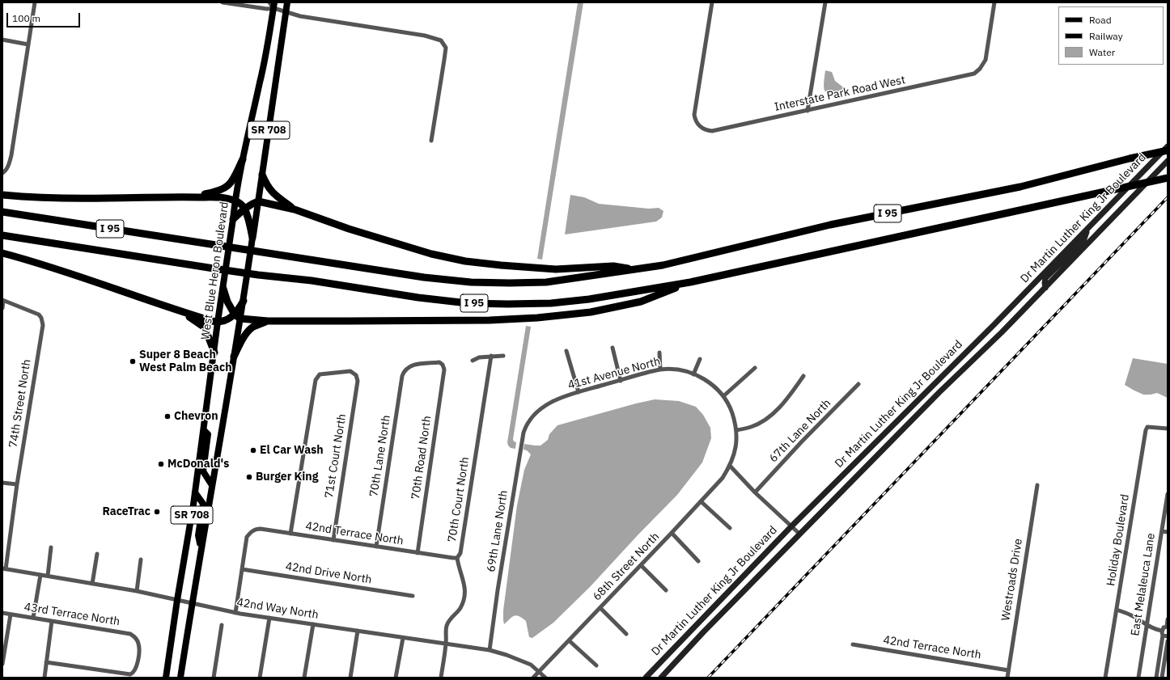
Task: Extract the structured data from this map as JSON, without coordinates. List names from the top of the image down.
{
  "streets": {
    "highway": ["I 95"],
    "main road": ["SR 708", "Dr Martin Luther King Jr Boulevard", "West Blue Heron Boulevard"],
    "street": [
      "Interstate Park Road West",
      "41st Avenue North",
      "74th Street North",
      "67th Lane North",
      "71st Court North",
      "70th Lane North",
      "70th Road North",
      "70th Court North",
      "69th Lane North",
      "42nd Terrace North",
      "Holiday Boulevard",
      "68th Street North",
      "42nd Drive North",
      "Westroads Drive",
      "East Melaleuca Lane",
      "42nd Way North",
      "43rd Terrace North"
    ]
  },
  "crossings": [
    ["SR 708", "42nd Way North"],
    ["West Blue Heron Boulevard", "42nd Way North"],
    ["41st Avenue North", "69th Lane North"],
    ["41st Avenue North", "68th Street North"],
    ["74th Street North", "42nd Way North"],
    ["71st Court North", "42nd Terrace North"],
    ["70th Lane North", "70th Road North"],
    ["70th Lane North", "42nd Terrace North"],
    ["70th Road North", "42nd Terrace North"],
    ["70th Court North", "42nd Terrace North"],
    ["70th Court North", "42nd Way North"],
    ["69th Lane North", "42nd Way North"],
    ["42nd Terrace North", "42nd Drive North"],
    ["42nd Terrace North", "Westroads Drive"],
    ["68th Street North", "42nd Way North"]
  ],
  "places": [
    "Super 8 Beach West Palm Beach",
    "Chevron",
    "El Car Wash",
    "McDonald's",
    "Burger King",
    "RaceTrac"
  ],
  "legend": ["Road", "Railway", "Water"],
  "scale_bar": "100 m"
}
